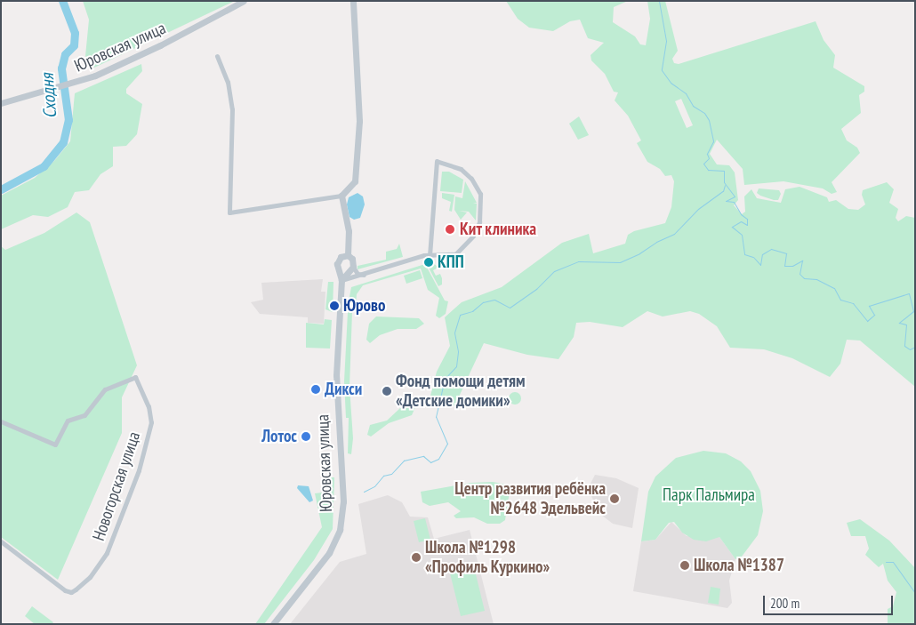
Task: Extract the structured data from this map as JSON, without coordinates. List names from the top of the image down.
{
  "streets": {
    "street": ["Юровская улица", "Новогорская улица"]
  },
  "water": ["Сходня"],
  "parks": ["Парк Пальмира"],
  "places": [
    "Кит клиника",
    "КПП",
    "Юрово",
    "Дикси",
    "Фонд помощи детям «Детские домики»",
    "Лотос",
    "Центр развития ребёнка №2648 Эдельвейс",
    "Школа №1298 «Профиль Куркино»",
    "Школа №1387"
  ],
  "scale_bar": "200 m"
}
